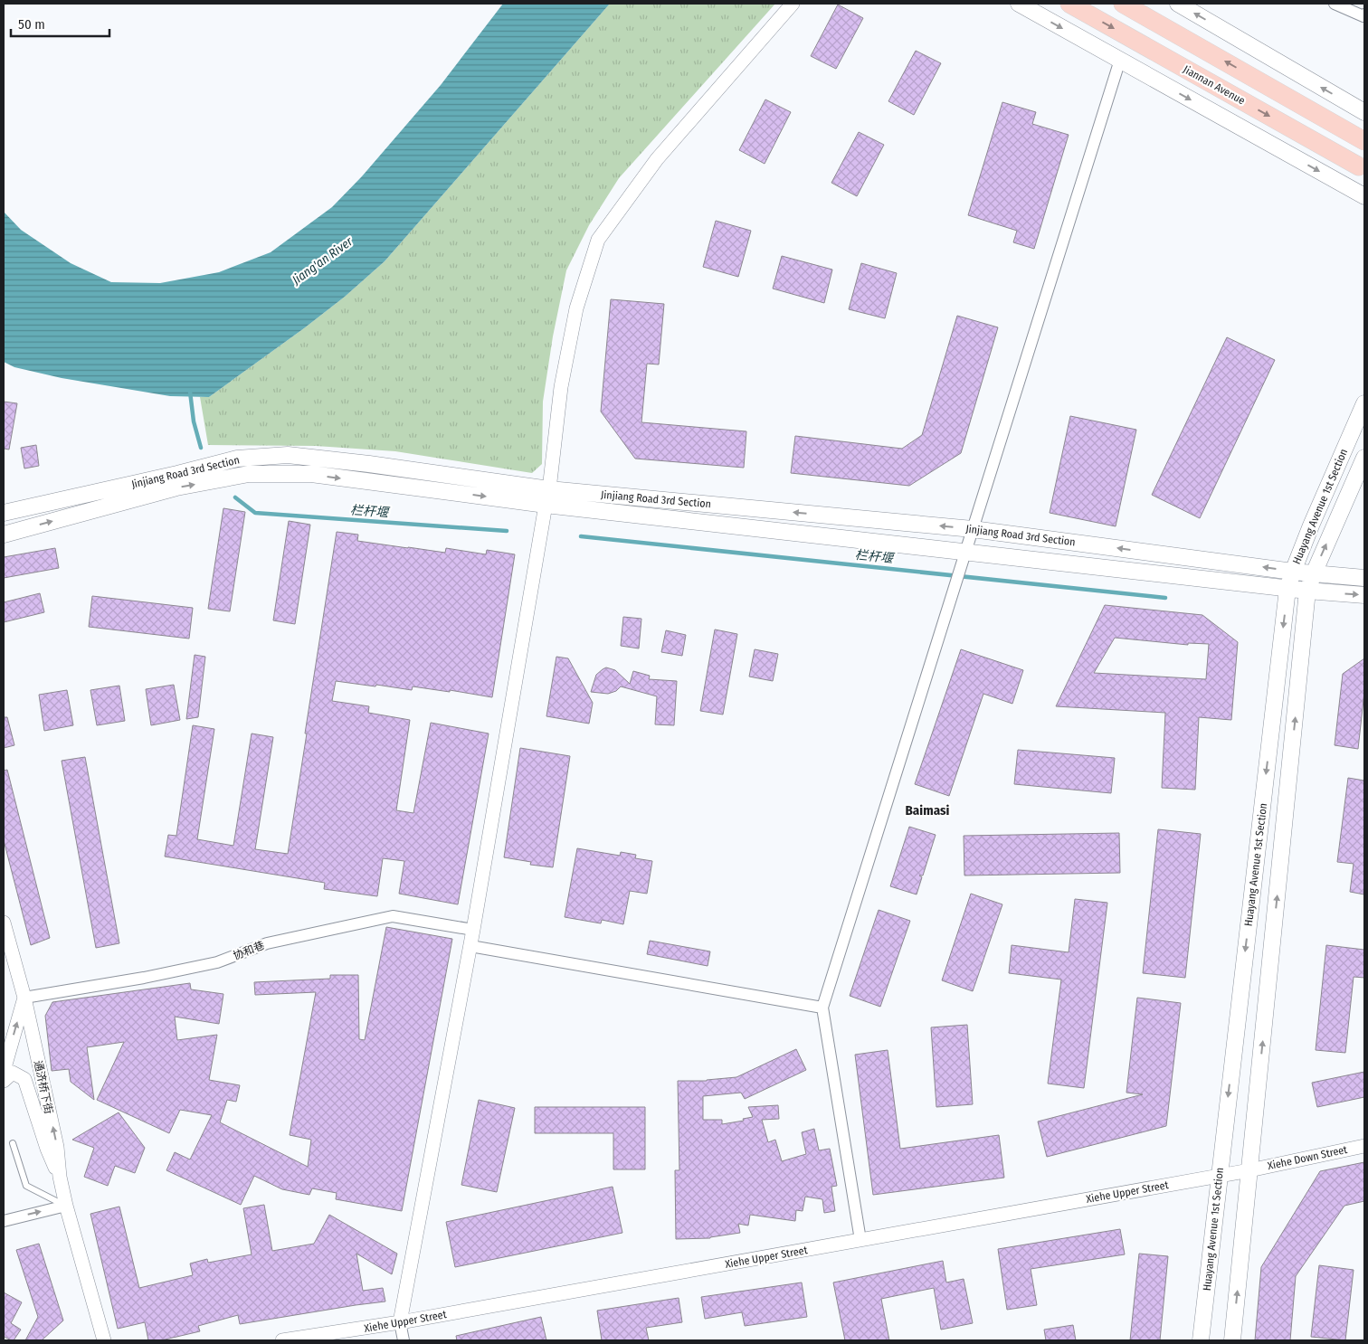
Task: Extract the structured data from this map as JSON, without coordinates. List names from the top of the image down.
{
  "streets": {
    "highway": ["Jiannan Avenue"],
    "main road": ["Jinjiang Road 3rd Section", "Huayang Avenue 1st Section"],
    "street": [
      "协和巷",
      "通济桥下街",
      "Xiehe Down Street",
      "Xiehe Upper Street"
    ]
  },
  "crossings": [
    ["Jinjiang Road 3rd Section", "Huayang Avenue 1st Section"],
    ["Huayang Avenue 1st Section", "Xiehe Down Street"],
    ["Huayang Avenue 1st Section", "Xiehe Upper Street"],
    ["协和巷", "通济桥下街"],
    ["Xiehe Down Street", "Xiehe Upper Street"]
  ],
  "districts": ["Baimasi"],
  "water": ["Jiang'an River", "栏杆堰"],
  "scale_bar": "50 m"
}
